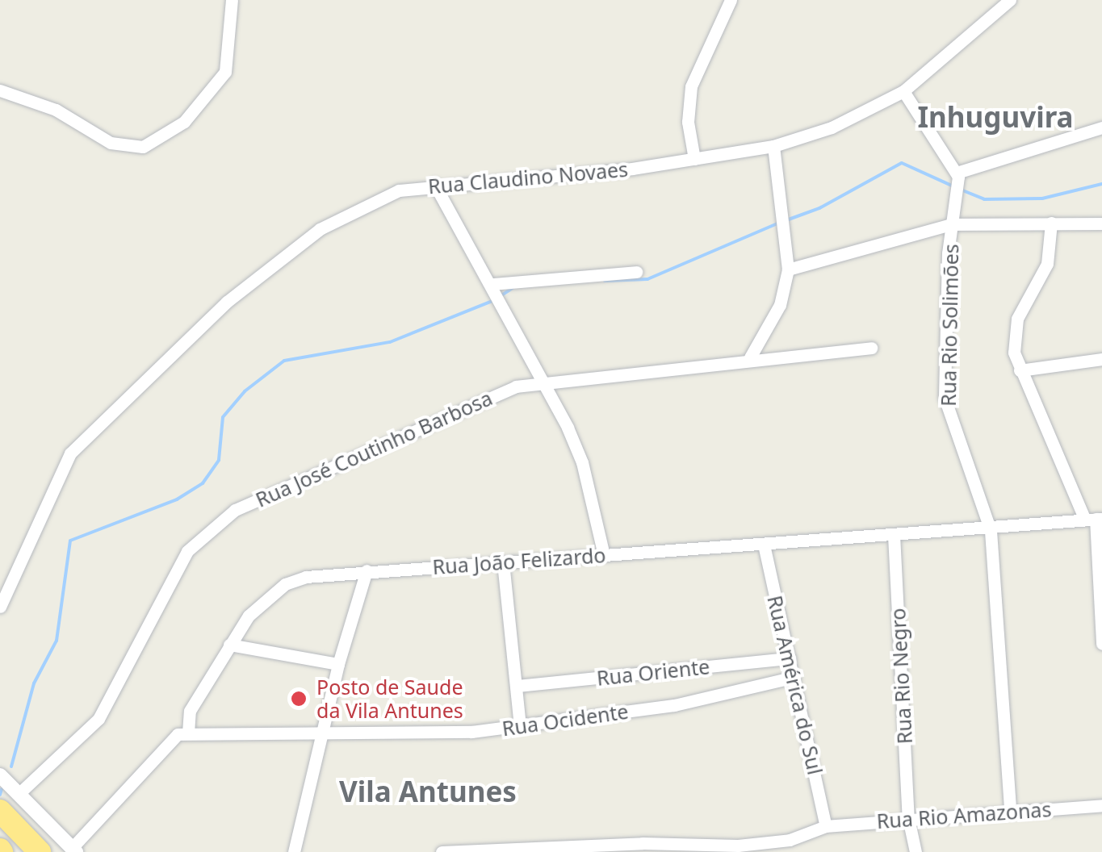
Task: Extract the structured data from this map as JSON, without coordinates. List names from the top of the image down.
{
  "streets": {
    "street": [
      "Rua Claudino Novaes",
      "Rua Rio Solimões",
      "Rua José Coutinho Barbosa",
      "Rua João Felizardo",
      "Rua Oriente",
      "Rua Rio Negro",
      "Rua América do Sul",
      "Rua Ocidente",
      "Rua Rio Amazonas"
    ]
  },
  "crossings": [
    ["Rua Rio Solimões", "Rua João Felizardo"],
    ["Rua Rio Solimões", "Rua Rio Amazonas"],
    ["Rua João Felizardo", "Rua Rio Negro"],
    ["Rua João Felizardo", "Rua América do Sul"],
    ["Rua João Felizardo", "Rua Ocidente"],
    ["Rua Oriente", "Rua América do Sul"],
    ["Rua Rio Negro", "Rua Rio Amazonas"],
    ["Rua América do Sul", "Rua Ocidente"],
    ["Rua América do Sul", "Rua Rio Amazonas"]
  ],
  "districts": ["Inhuguvira", "Vila Antunes"],
  "places": ["Posto de Saude da Vila Antunes"]
}
